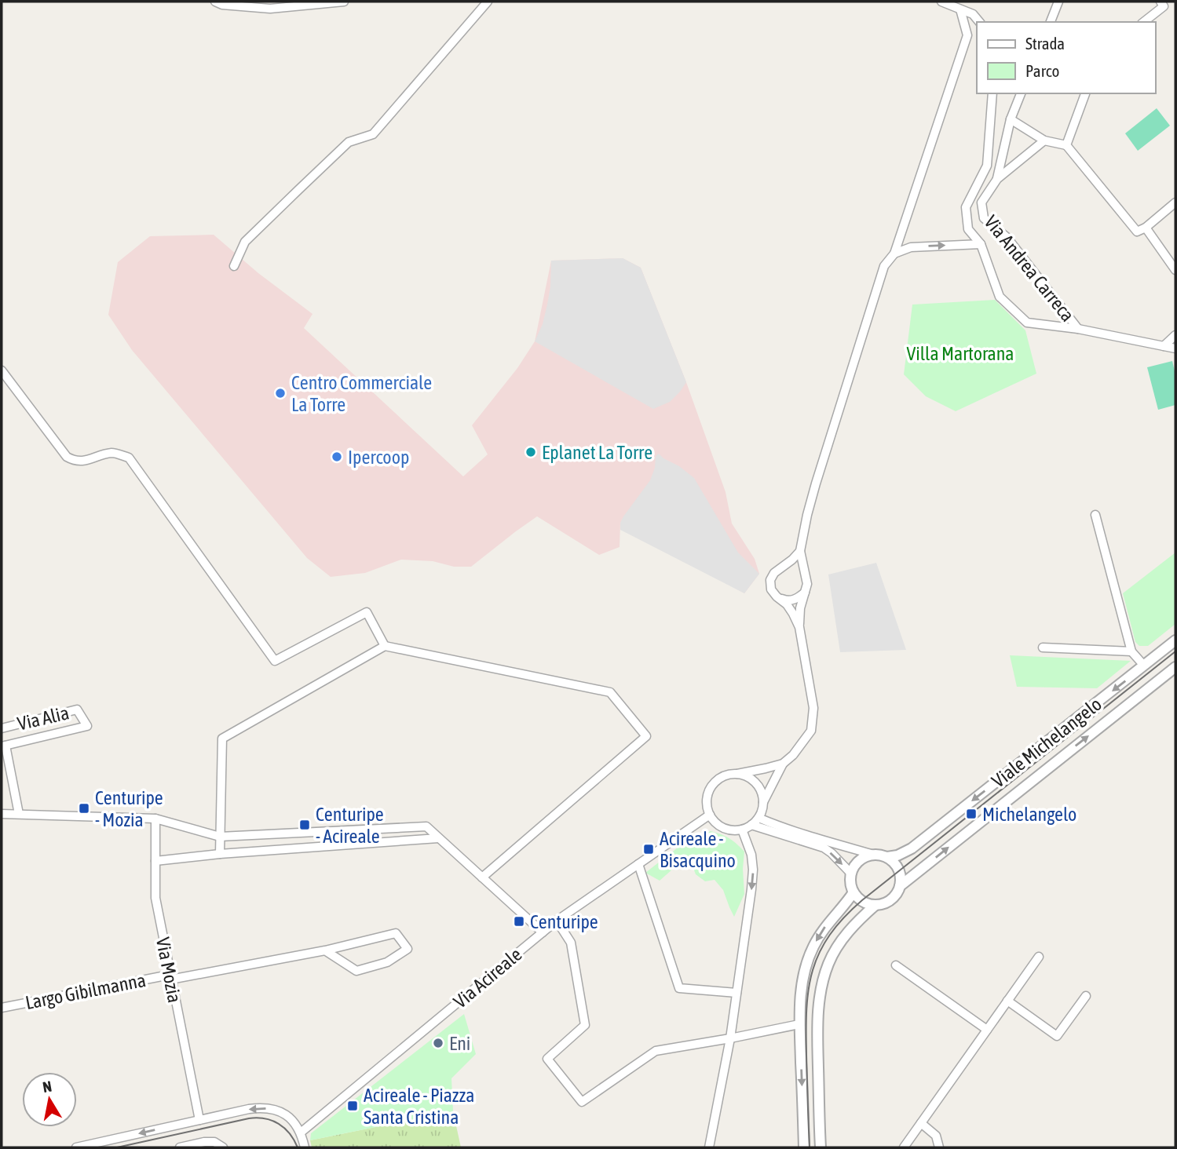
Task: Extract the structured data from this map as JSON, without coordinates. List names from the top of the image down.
{
  "streets": {
    "street": [
      "Via Andrea Carreca",
      "Via Alia",
      "Viale Michelangelo",
      "Via Mozia",
      "Via Acireale",
      "Largo Gibilmanna"
    ]
  },
  "crossings": [
    ["Via Mozia", "Largo Gibilmanna"]
  ],
  "parks": ["Villa Martorana"],
  "places": {
    "other": [
      "Centro Commerciale La Torre",
      "Eplanet La Torre",
      "Ipercoop",
      "Eni"
    ],
    "transit": [
      "Centuripe - Mozia",
      "Michelangelo",
      "Centuripe - Acireale",
      "Acireale - Bisacquino",
      "Centuripe",
      "Acireale - Piazza Santa Cristina"
    ]
  },
  "legend": ["Strada", "Parco"],
  "north": "top"
}
